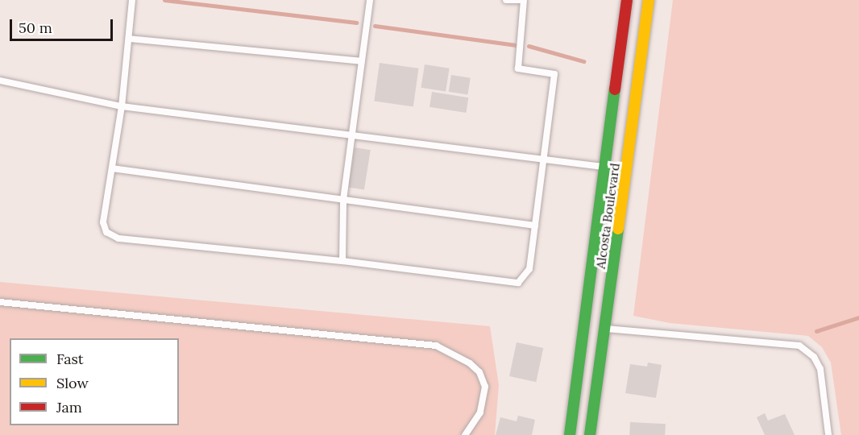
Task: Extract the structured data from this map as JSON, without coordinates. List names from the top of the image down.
{
  "streets": {
    "main road": ["Alcosta Boulevard"]
  },
  "legend": ["Fast", "Slow", "Jam"],
  "scale_bar": "50 m"
}
